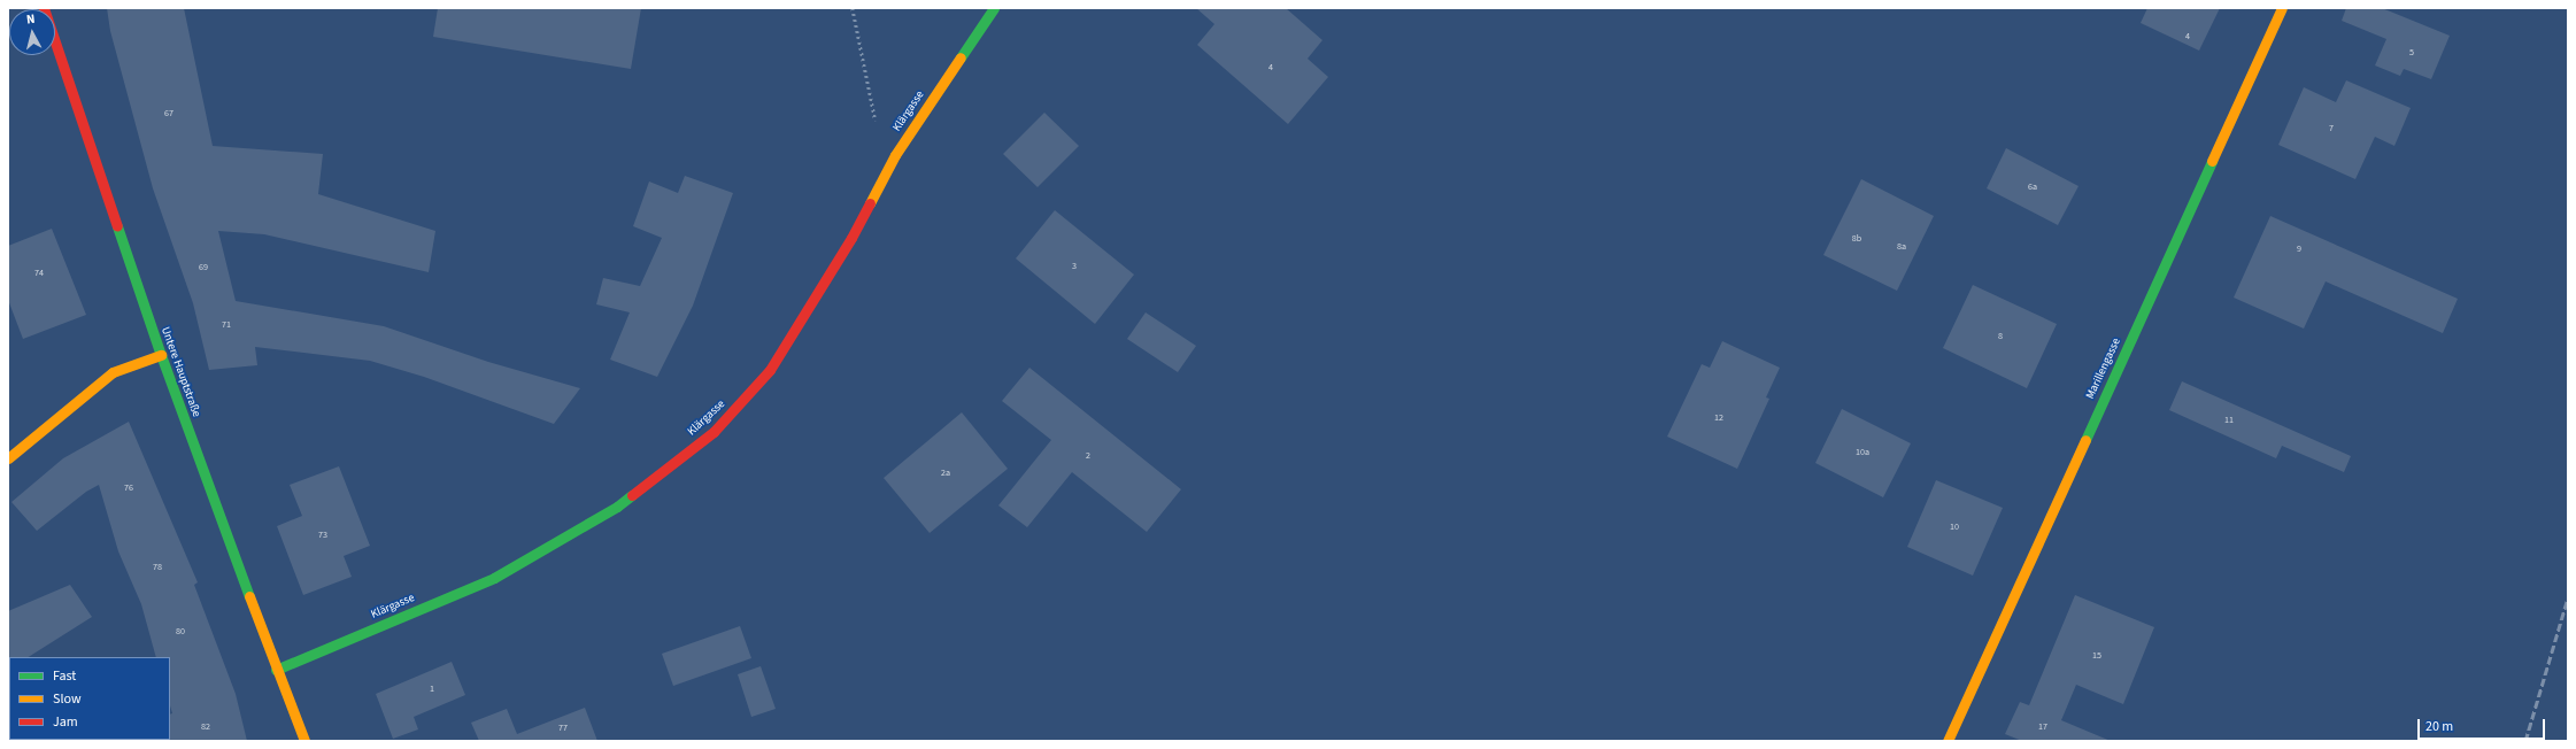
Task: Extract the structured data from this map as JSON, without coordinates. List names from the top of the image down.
{
  "streets": {
    "street": ["Klärgasse", "Marillengasse", "Untere Hauptstraße"]
  },
  "crossings": [
    ["Klärgasse", "Untere Hauptstraße"]
  ],
  "house_numbers": [
    "4",
    "5",
    "4",
    "67",
    "7",
    "6a",
    "8b",
    "8a",
    "9",
    "3",
    "69",
    "74",
    "71",
    "8",
    "12",
    "11",
    "10a",
    "2",
    "2a",
    "76",
    "10",
    "73",
    "78",
    "80",
    "15",
    "1",
    "82",
    "17",
    "77"
  ],
  "legend": ["Fast", "Slow", "Jam"],
  "scale_bar": "20 m",
  "north": "top"
}
